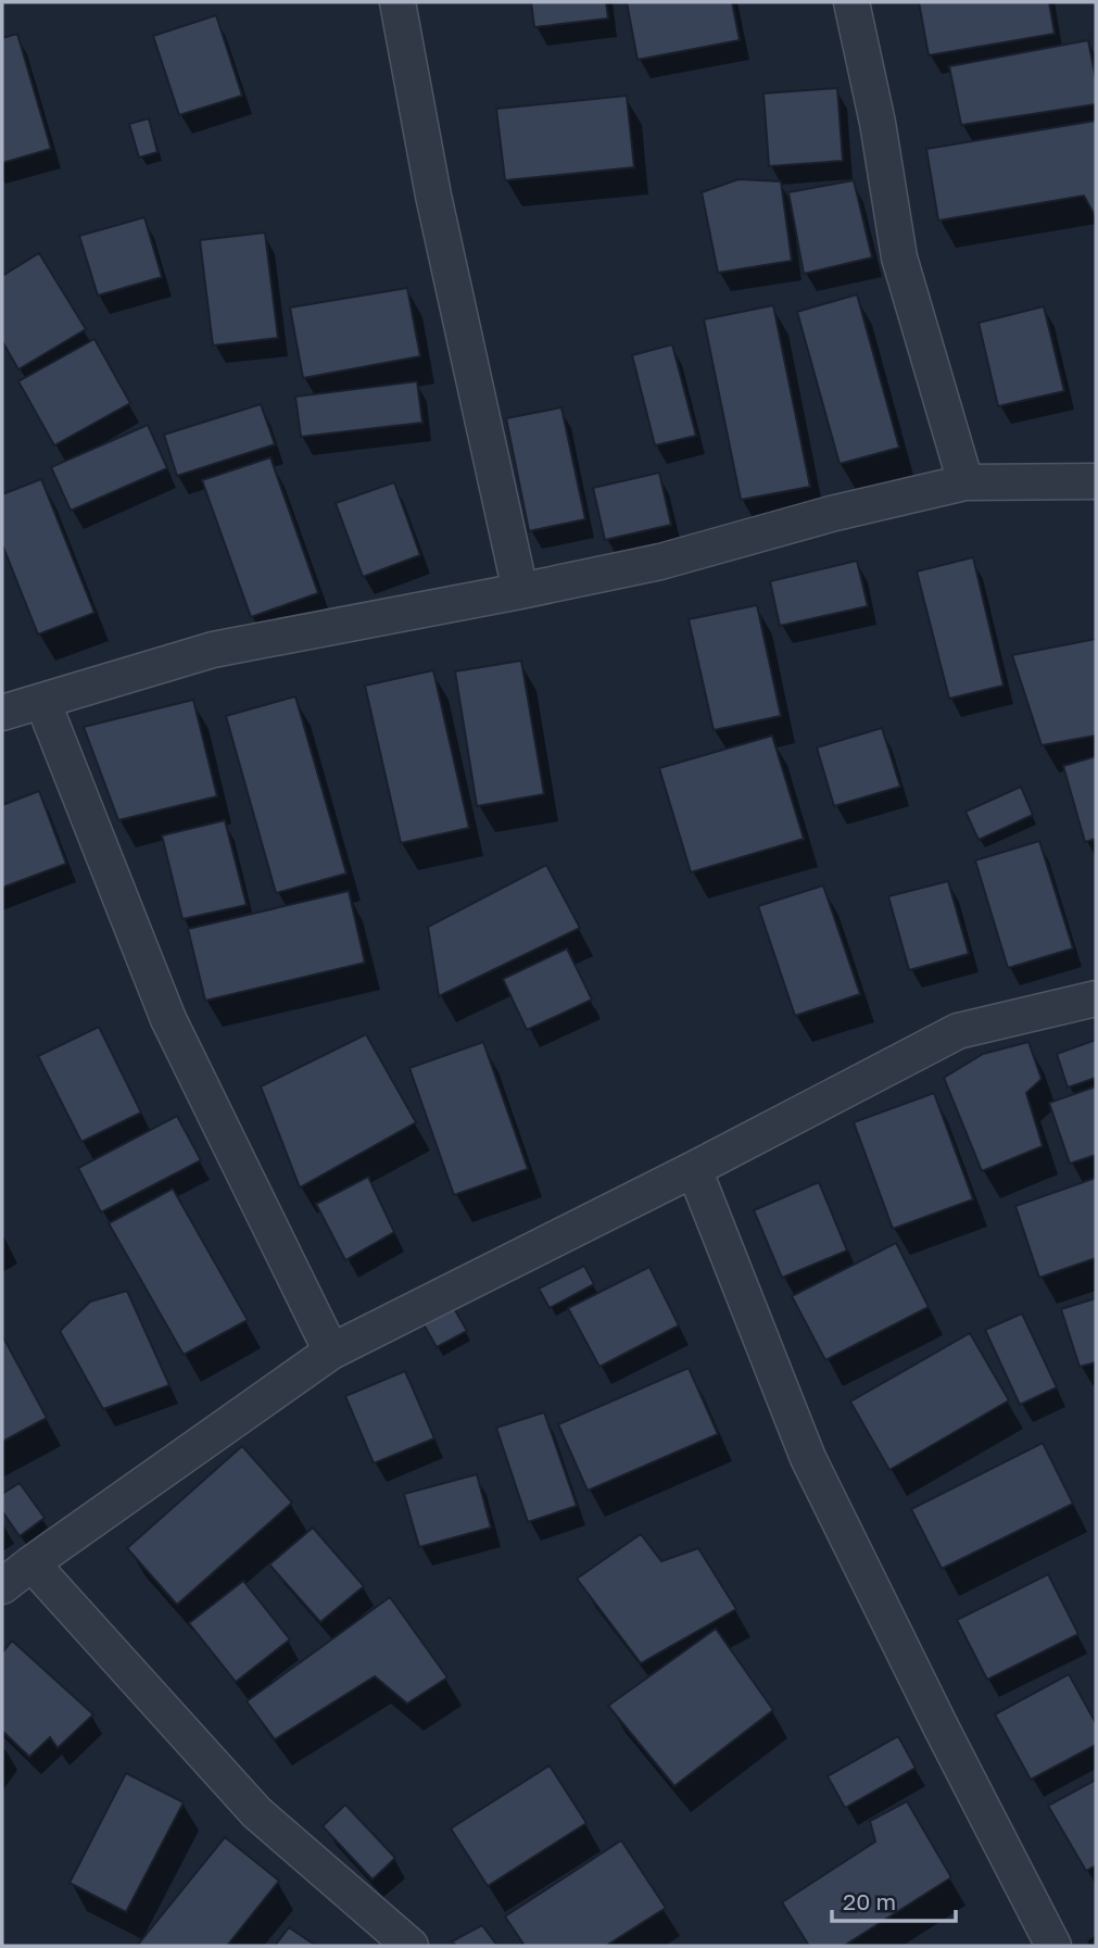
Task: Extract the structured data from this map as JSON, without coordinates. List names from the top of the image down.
{
  "scale_bar": "20 m"
}
